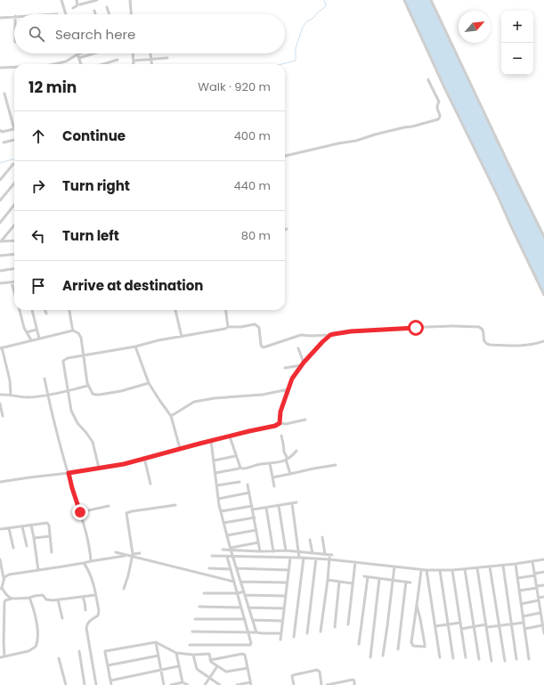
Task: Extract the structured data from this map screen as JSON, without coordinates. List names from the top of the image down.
{
  "north": "top right",
  "page": {
    "map_buttons": ["+", "−"],
    "search": "Search here",
    "heading": ["12 min", "Walk · 920 m"],
    "list": [
      ["Continue", "400 m"],
      ["Turn right", "440 m"],
      ["Turn left", "80 m"],
      "Arrive at destination"
    ]
  }
}
